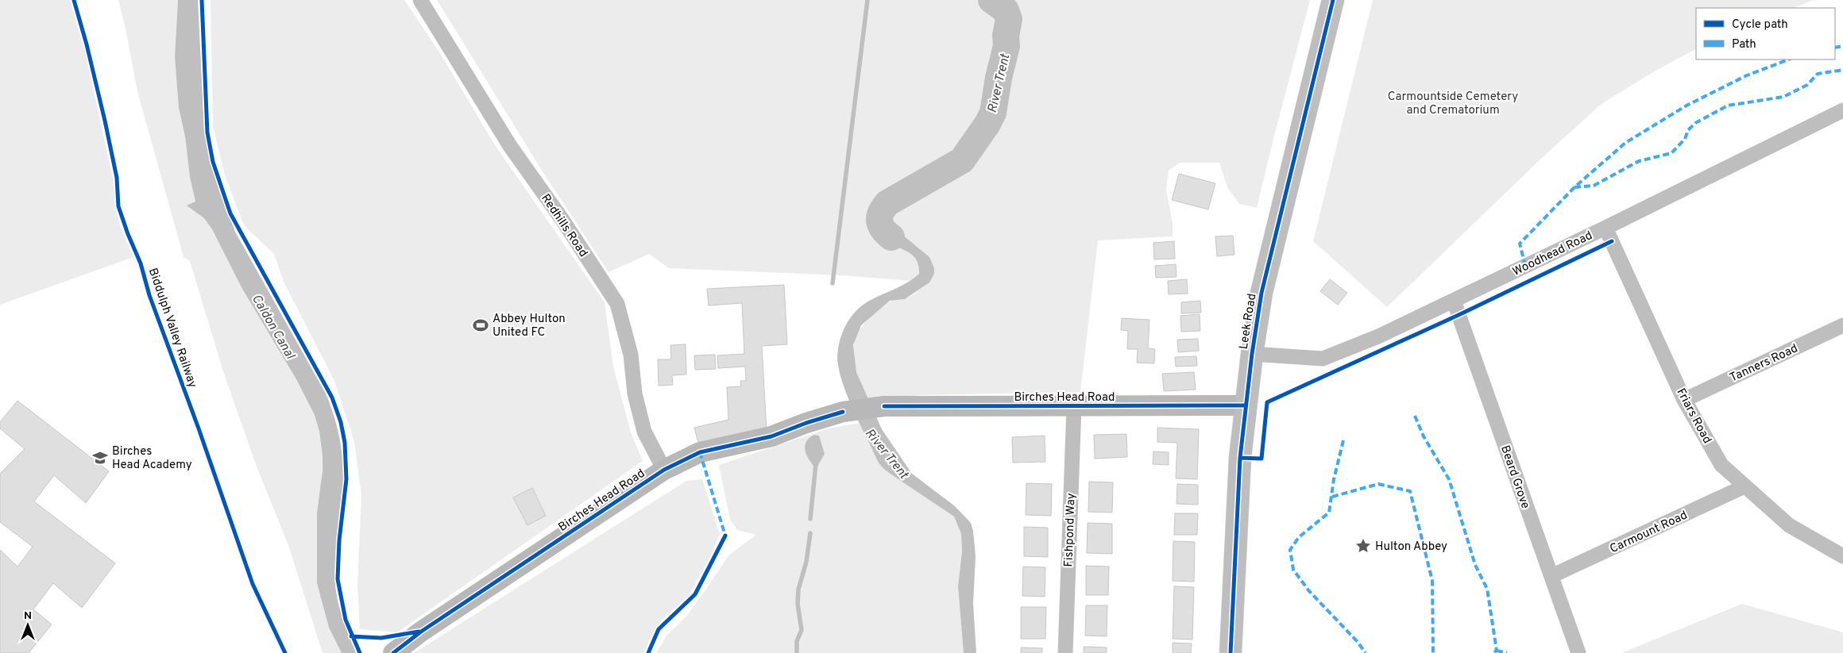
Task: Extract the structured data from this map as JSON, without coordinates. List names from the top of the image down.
{
  "streets": {
    "main road": ["Leek Road"],
    "street": [
      "Redhills Road",
      "Woodhead Road",
      "Tanners Road",
      "Birches Head Road",
      "Friars Road",
      "Beard Grove",
      "Fishpond Way",
      "Carmount Road"
    ],
    "cycle path": ["Biddulph Valley Railway"]
  },
  "crossings": [
    ["Redhills Road", "Birches Head Road"],
    ["Woodhead Road", "Leek Road"],
    ["Woodhead Road", "Friars Road"],
    ["Woodhead Road", "Beard Grove"],
    ["Leek Road", "Birches Head Road"],
    ["Tanners Road", "Friars Road"],
    ["Birches Head Road", "Fishpond Way"],
    ["Friars Road", "Carmount Road"],
    ["Beard Grove", "Carmount Road"]
  ],
  "water": ["River Trent", "Caldon Canal"],
  "parks": ["Carmountside Cemetery and Crematorium"],
  "places": {
    "sports": ["Abbey Hulton United FC"],
    "school or university": ["Birches Head Academy"],
    "place": ["Hulton Abbey"]
  },
  "legend": ["Cycle path", "Path"],
  "north": "top"
}
